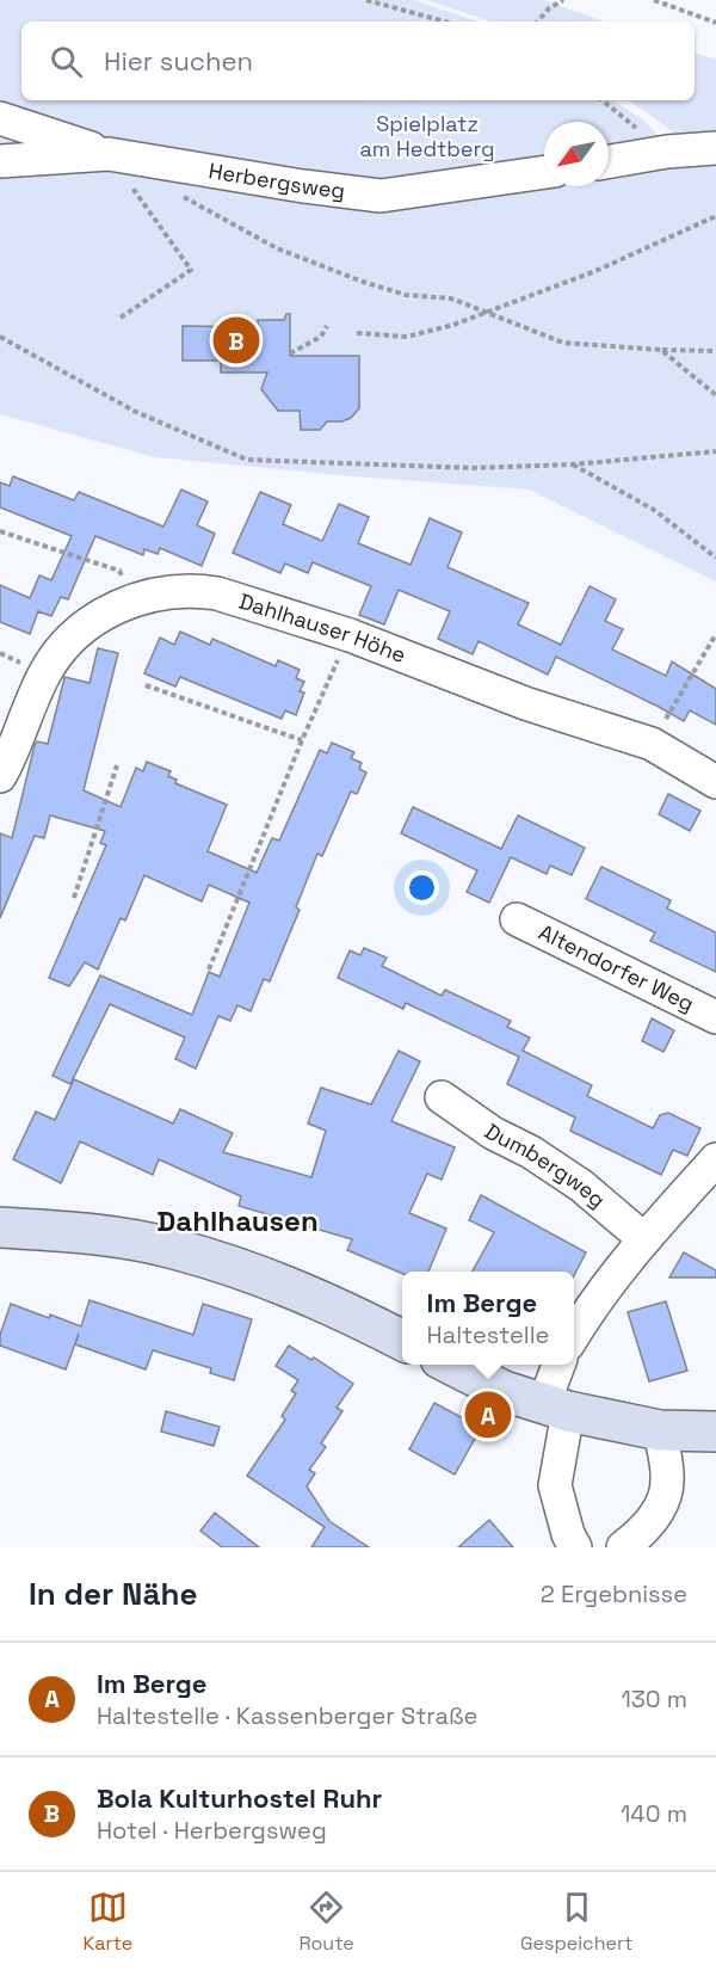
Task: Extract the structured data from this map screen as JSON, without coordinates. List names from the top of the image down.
{
  "streets": {
    "street": [
      "Herbergsweg",
      "Dahlhauser Höhe",
      "Altendorfer Weg",
      "Dumbergweg"
    ]
  },
  "districts": ["Dahlhausen"],
  "parks": ["Spielplatz am Hedtberg"],
  "north": "bottom left",
  "page": {
    "search": "Hier suchen",
    "pins": ["B", "A"],
    "popup": ["Im Berge", "Haltestelle"],
    "heading": ["In der Nähe", "2 Ergebnisse"],
    "list": [
      {
        "mark": "A",
        "name": "Im Berge",
        "note": "Haltestelle · Kassenberger Straße",
        "value": "130 m"
      },
      {
        "mark": "B",
        "name": "Bola Kulturhostel Ruhr",
        "note": "Hotel · Herbergsweg",
        "value": "140 m"
      }
    ],
    "nav": ["Karte", "Route", "Gespeichert"]
  }
}
